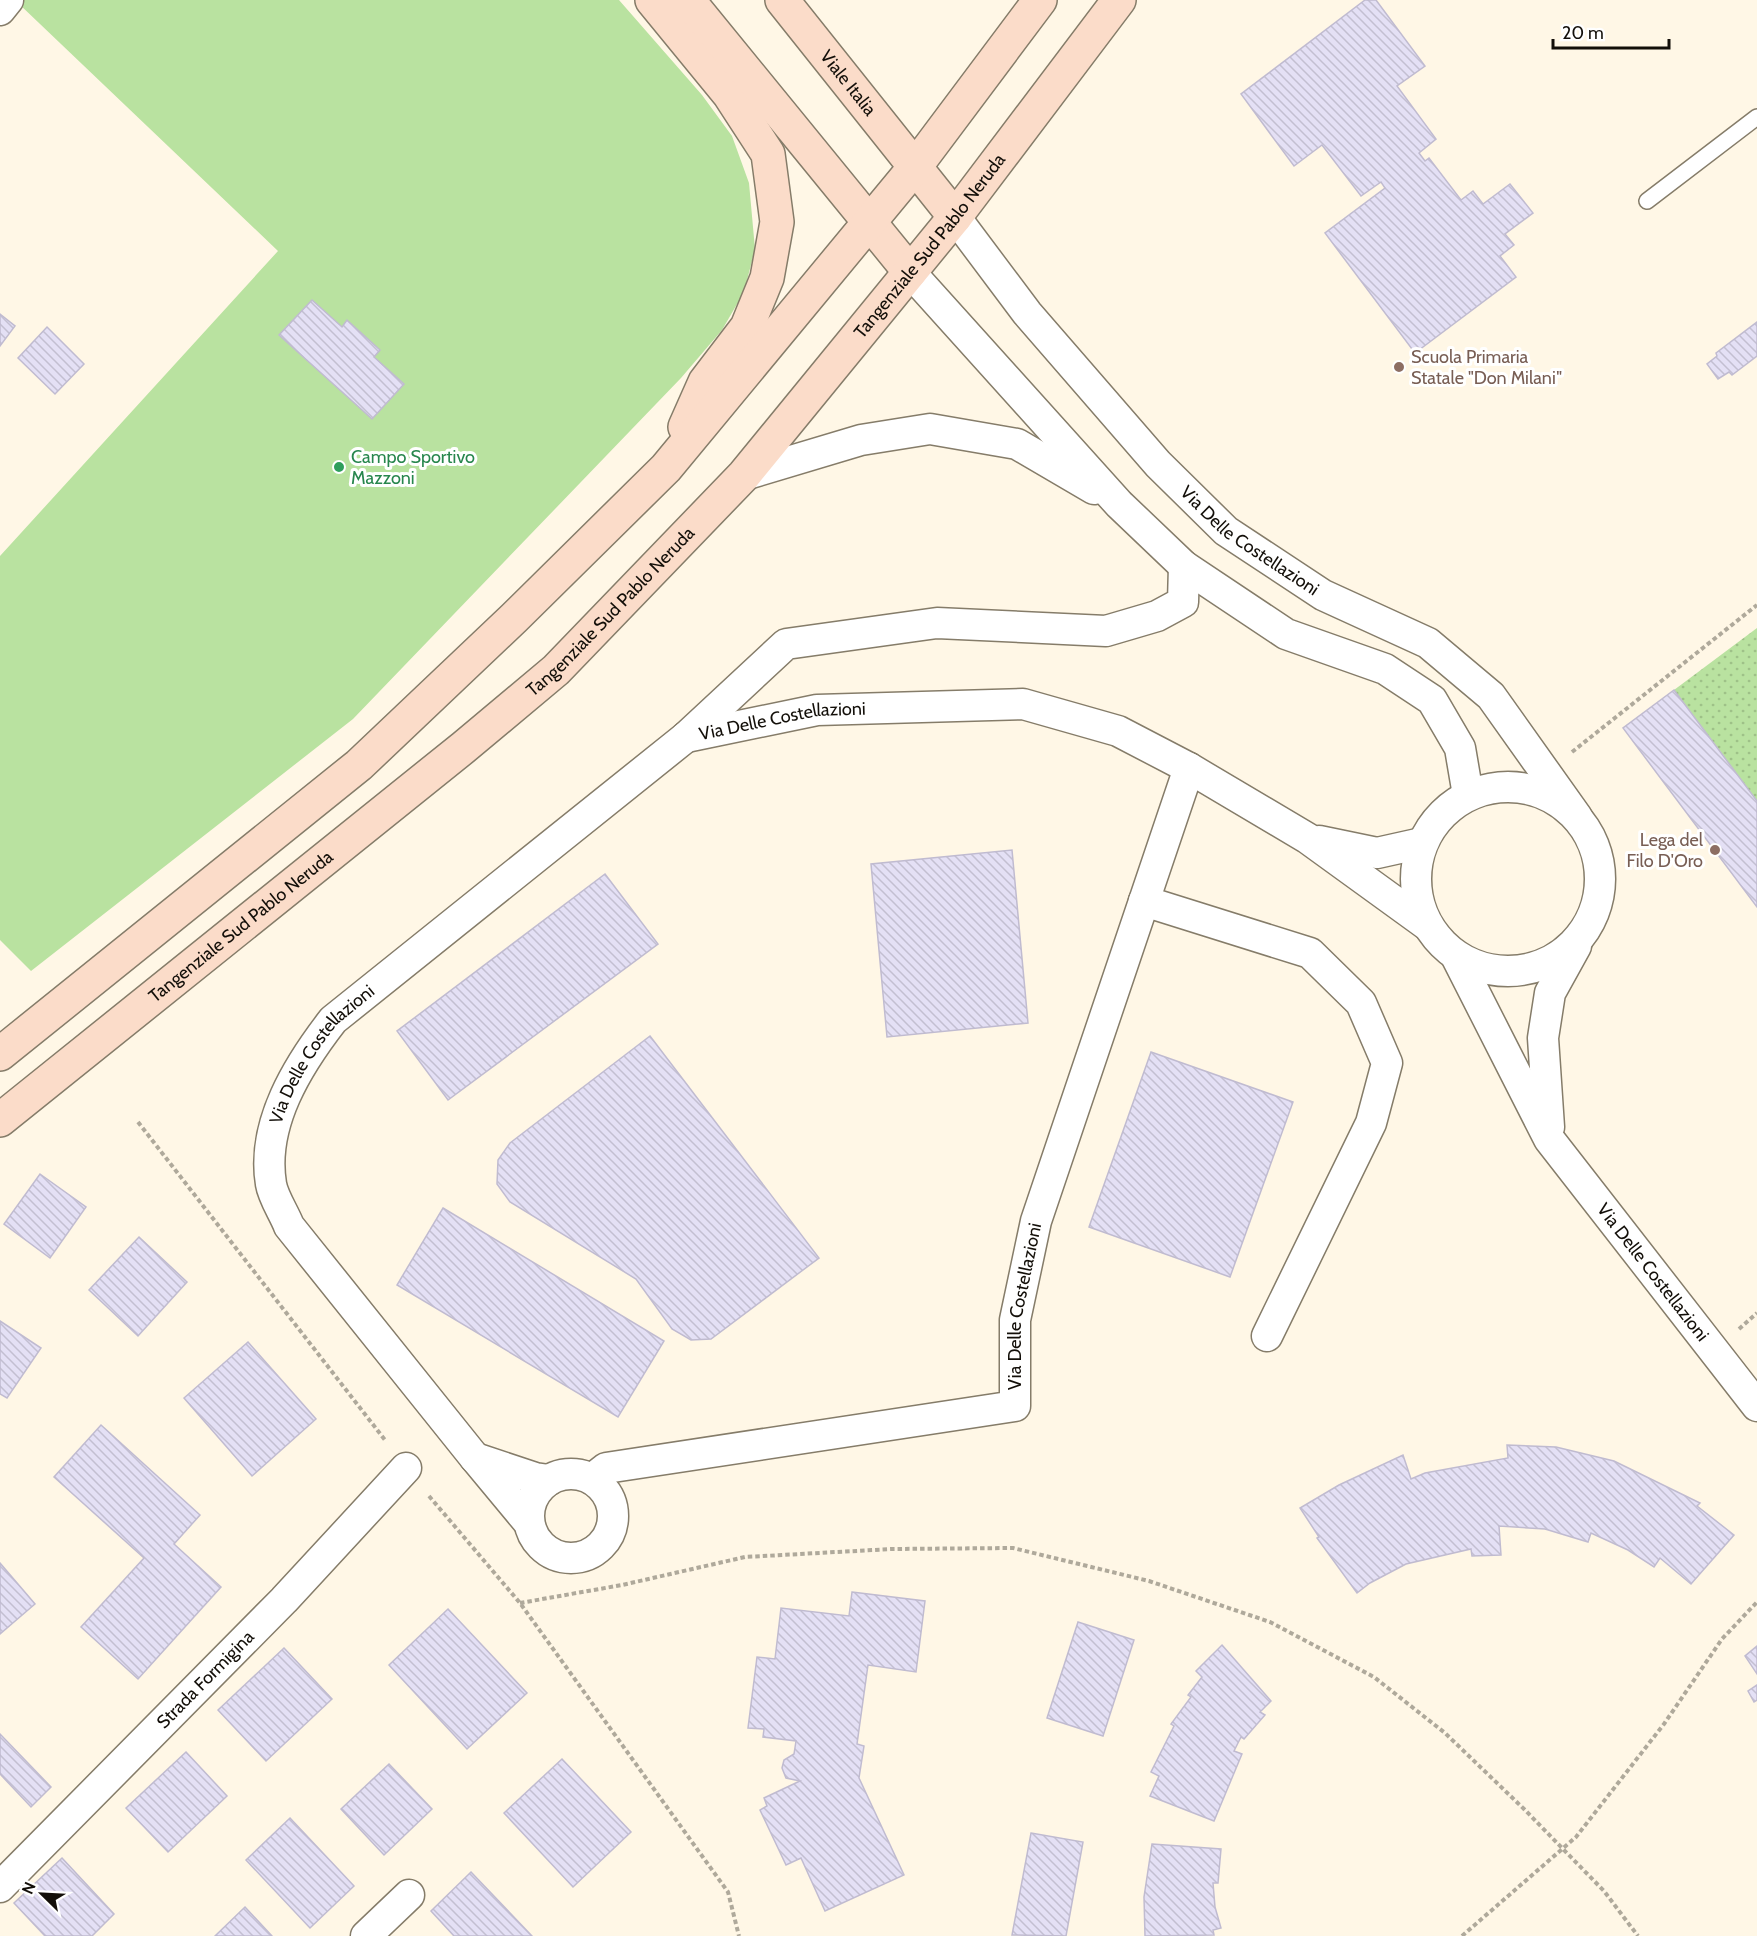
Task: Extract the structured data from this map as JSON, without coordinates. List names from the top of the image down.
{
  "streets": {
    "main road": ["Viale Italia", "Tangenziale Sud Pablo Neruda"],
    "street": ["Via Delle Costellazioni", "Strada Formigina"]
  },
  "crossings": [
    ["Viale Italia", "Tangenziale Sud Pablo Neruda"],
    ["Viale Italia", "Via Delle Costellazioni"],
    ["Tangenziale Sud Pablo Neruda", "Via Delle Costellazioni"]
  ],
  "places": ["Scuola Primaria Statale \"Don Milani\"", "Campo Sportivo Mazzoni", "Lega del Filo D'Oro"],
  "scale_bar": "20 m",
  "north": "top left"
}
